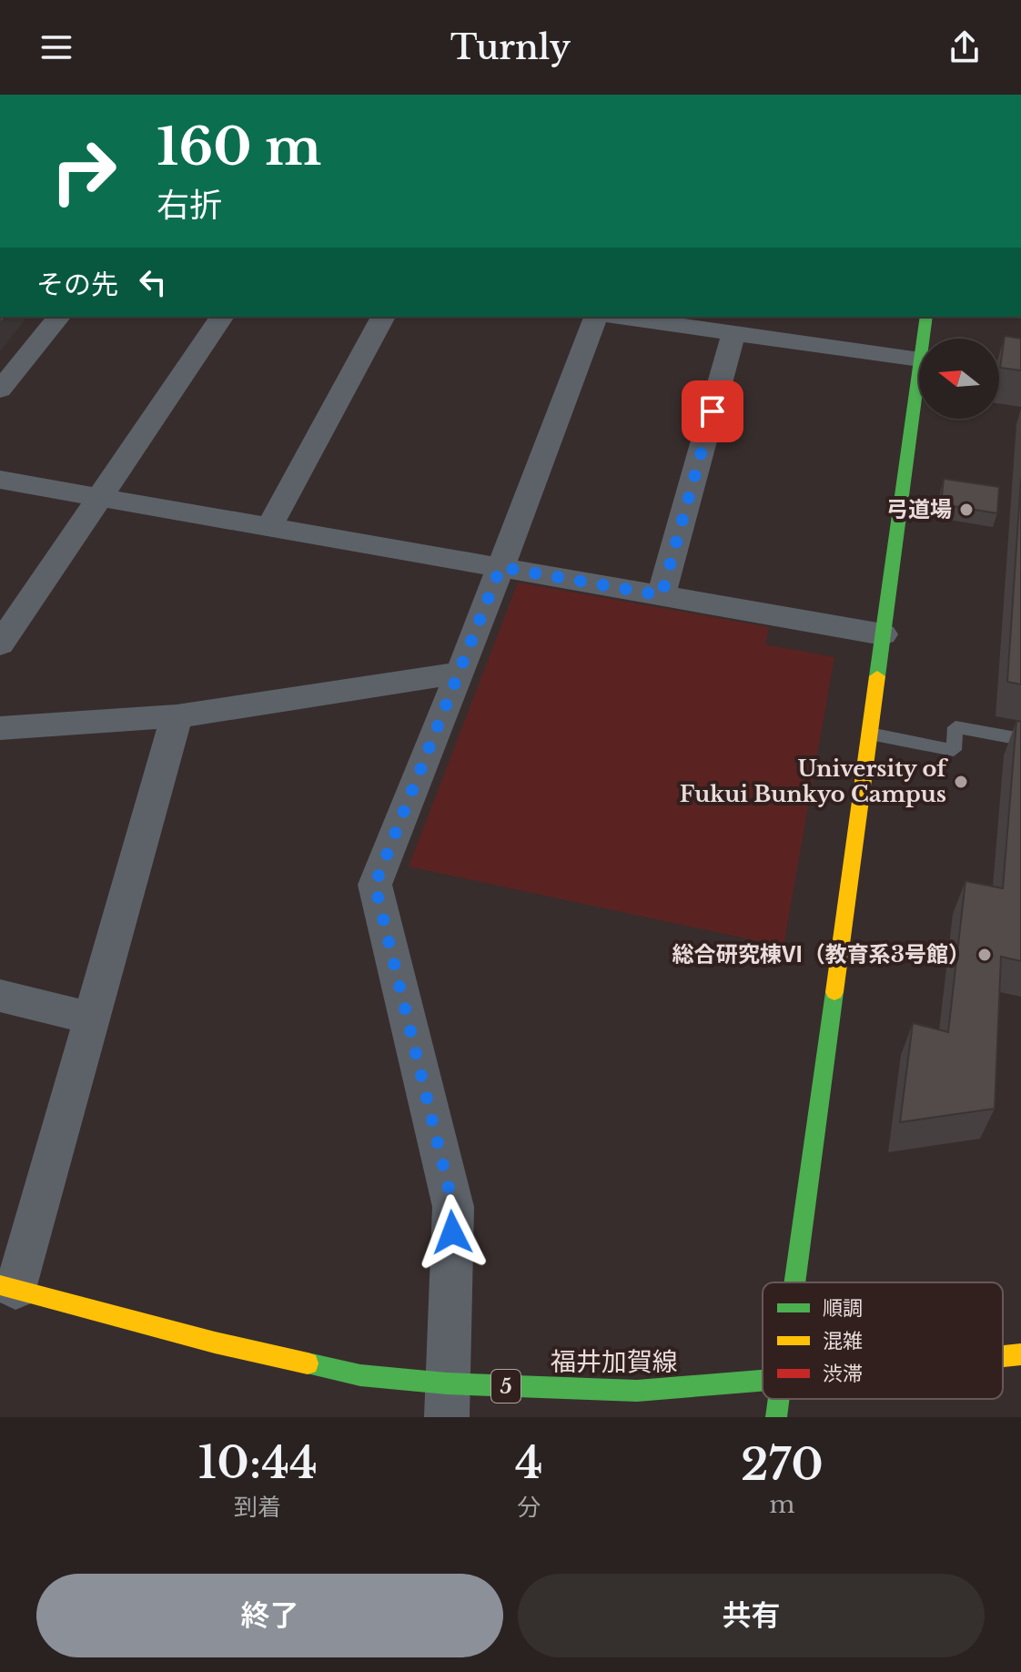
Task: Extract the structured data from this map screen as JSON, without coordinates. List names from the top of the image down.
{
  "streets": {
    "street": ["福井加賀線", "5"]
  },
  "places": ["弓道場", "University of Fukui Bunkyo Campus", "総合研究棟Ⅵ（教育系3号館）"],
  "legend": ["順調", "混雑", "渋滞"],
  "north": "left",
  "page": {
    "header": "Turnly",
    "turn": ["160 m", "右折"],
    "then": "その先",
    "eta": [
      "10:44",
      "到着",
      "4",
      "分",
      "270",
      "m"
    ],
    "buttons": ["終了", "共有"]
  }
}
